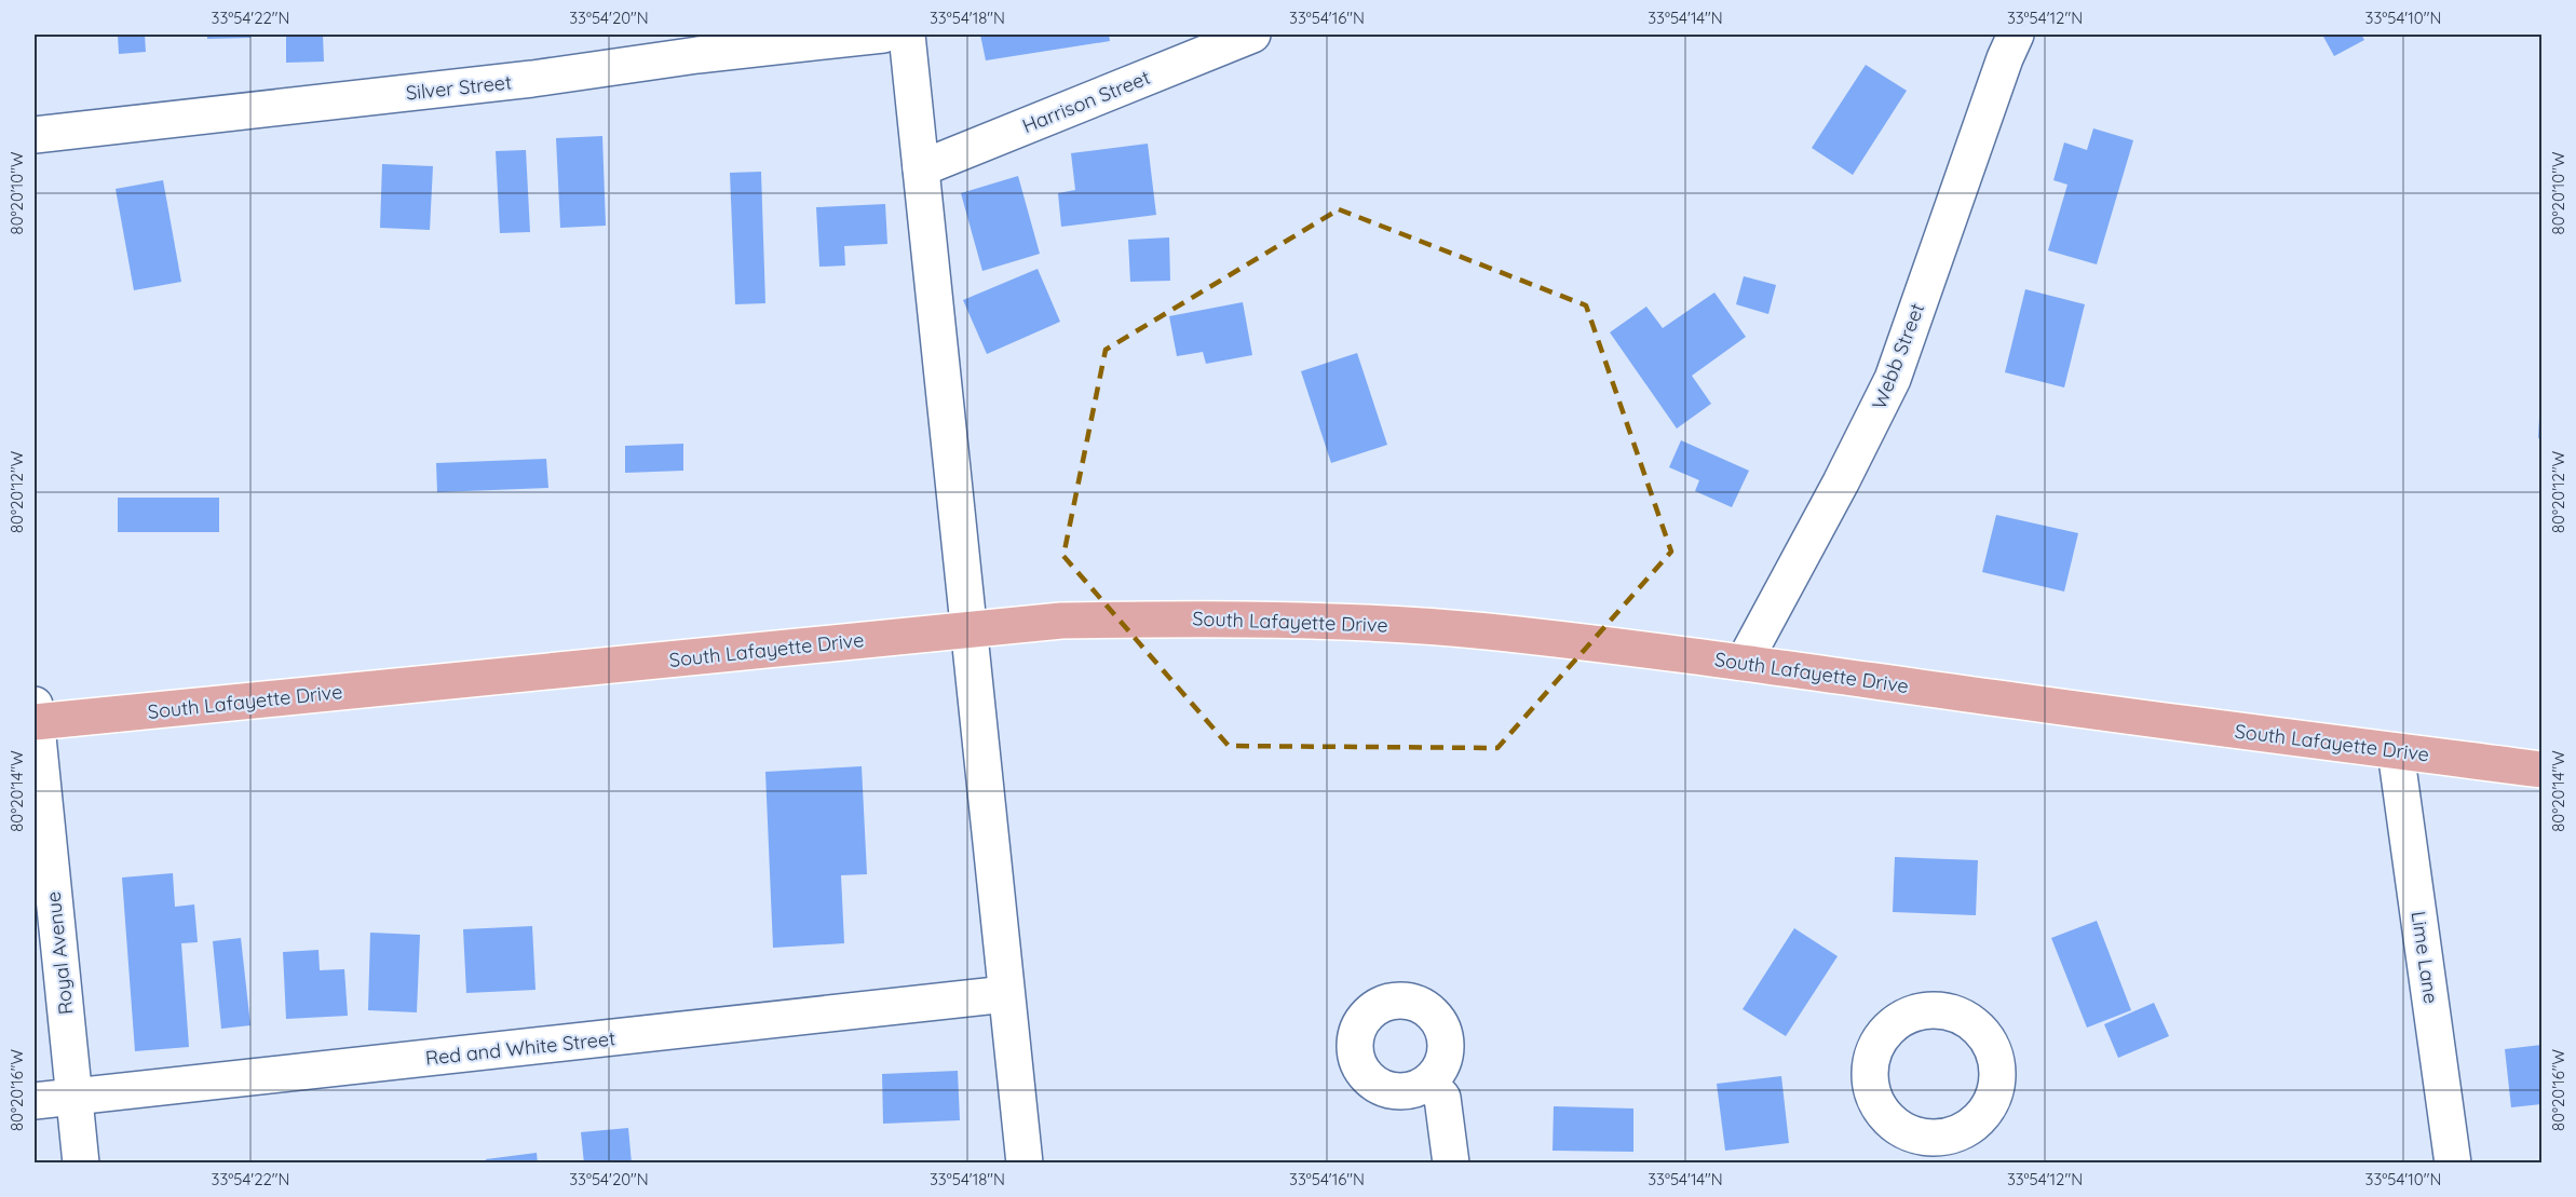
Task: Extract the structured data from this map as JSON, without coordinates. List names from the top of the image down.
{
  "streets": {
    "main road": ["South Lafayette Drive"],
    "street": [
      "Silver Street",
      "Harrison Street",
      "Webb Street",
      "Royal Avenue",
      "Lime Lane",
      "Red and White Street"
    ]
  },
  "crossings": [
    ["Webb Street", "South Lafayette Drive"],
    ["South Lafayette Drive", "Royal Avenue"],
    ["South Lafayette Drive", "Lime Lane"],
    ["Royal Avenue", "Red and White Street"]
  ],
  "coordinates": [
    "33°54'22\"N",
    "33°54'20\"N",
    "33°54'18\"N",
    "33°54'16\"N",
    "33°54'14\"N",
    "33°54'12\"N",
    "33°54'10\"N",
    "80°20'10\"W",
    "80°20'12\"W",
    "80°20'14\"W",
    "80°20'16\"W"
  ]
}
